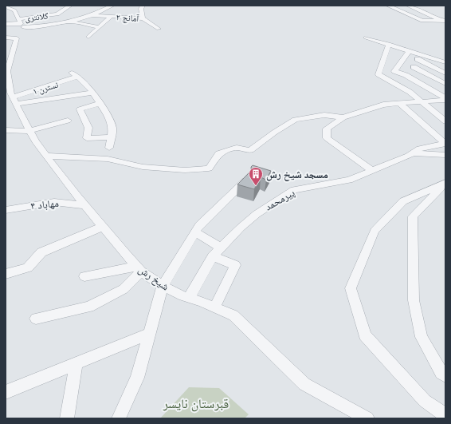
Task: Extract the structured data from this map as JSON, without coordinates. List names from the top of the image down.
{
  "streets": {
    "street": [
      "کلانتری",
      "آمانج ۲",
      "نسترن ۱",
      "پیرمحمد",
      "مهاباد ۴",
      "شیخ رش"
    ]
  },
  "crossings": [
    ["نسترن ۱", "شیخ رش"],
    ["پیرمحمد", "شیخ رش"],
    ["مهاباد ۴", "شیخ رش"]
  ],
  "parks": ["قبرستان نایسر"],
  "places": {
    "building": ["مسجد شیخ رش"]
  }
}
